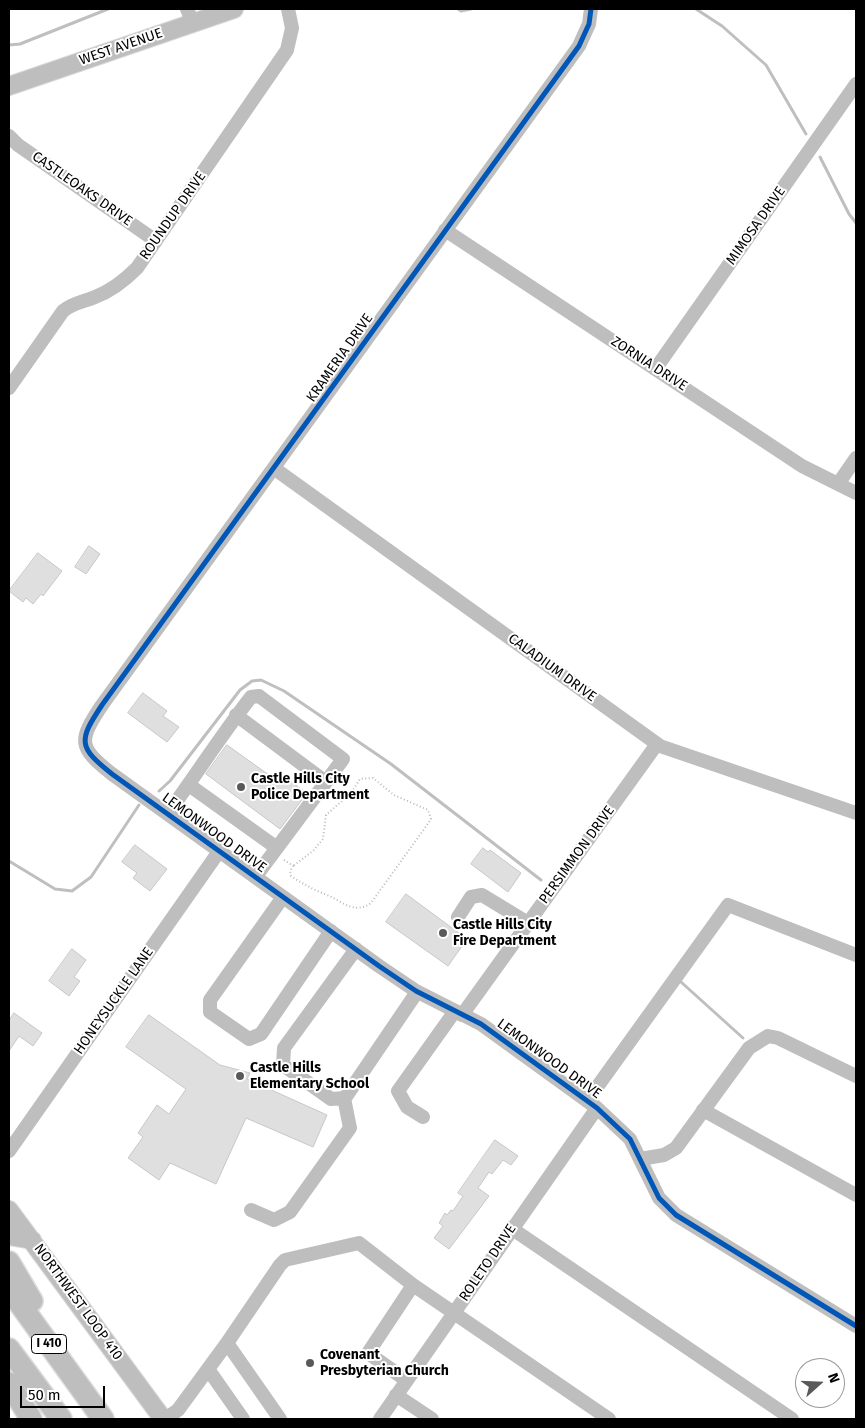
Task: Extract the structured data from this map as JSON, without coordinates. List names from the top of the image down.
{
  "streets": {
    "highway": ["I 410"],
    "main road": ["WEST AVENUE", "NORTHWEST LOOP 410"],
    "street": [
      "CASTLEOAKS DRIVE",
      "ROUNDUP DRIVE",
      "MIMOSA DRIVE",
      "KRAMERIA DRIVE",
      "ZORNIA DRIVE",
      "CALADIUM DRIVE",
      "LEMONWOOD DRIVE",
      "PERSIMMON DRIVE",
      "HONEYSUCKLE LANE",
      "ROLETO DRIVE"
    ]
  },
  "crossings": [
    ["CASTLEOAKS DRIVE", "ROUNDUP DRIVE"],
    ["MIMOSA DRIVE", "ZORNIA DRIVE"],
    ["KRAMERIA DRIVE", "ZORNIA DRIVE"],
    ["KRAMERIA DRIVE", "CALADIUM DRIVE"],
    ["KRAMERIA DRIVE", "LEMONWOOD DRIVE"],
    ["CALADIUM DRIVE", "PERSIMMON DRIVE"],
    ["LEMONWOOD DRIVE", "PERSIMMON DRIVE"],
    ["LEMONWOOD DRIVE", "HONEYSUCKLE LANE"],
    ["LEMONWOOD DRIVE", "ROLETO DRIVE"]
  ],
  "places": [
    "Castle Hills City Police Department",
    "Castle Hills City Fire Department",
    "Castle Hills Elementary School",
    "Covenant Presbyterian Church"
  ],
  "scale_bar": "50 m",
  "north": "right"
}
